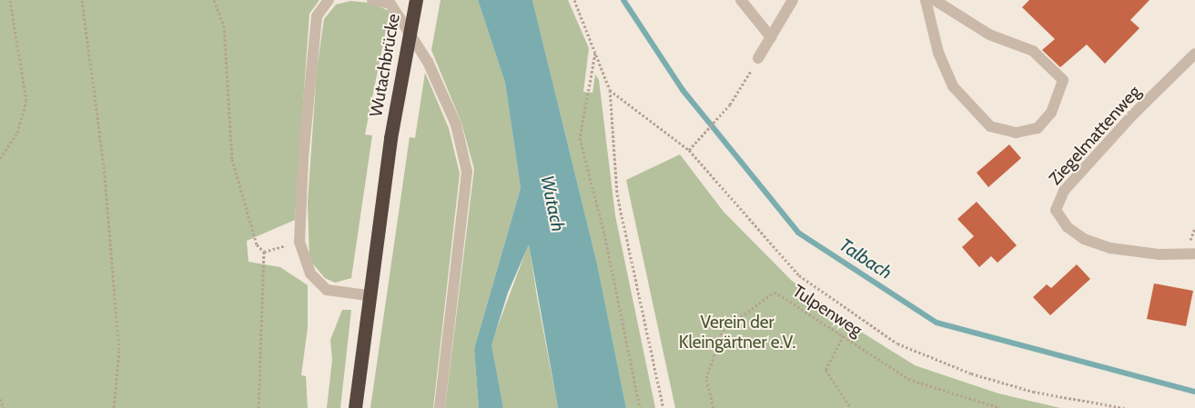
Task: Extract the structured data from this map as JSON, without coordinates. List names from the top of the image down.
{
  "streets": {
    "highway": ["Wutachbrücke"],
    "street": ["Ziegelmattenweg"],
    "path": ["Tulpenweg"]
  },
  "water": ["Wutach", "Talbach"],
  "parks": ["Verein der Kleingärtner e.V."]
}
